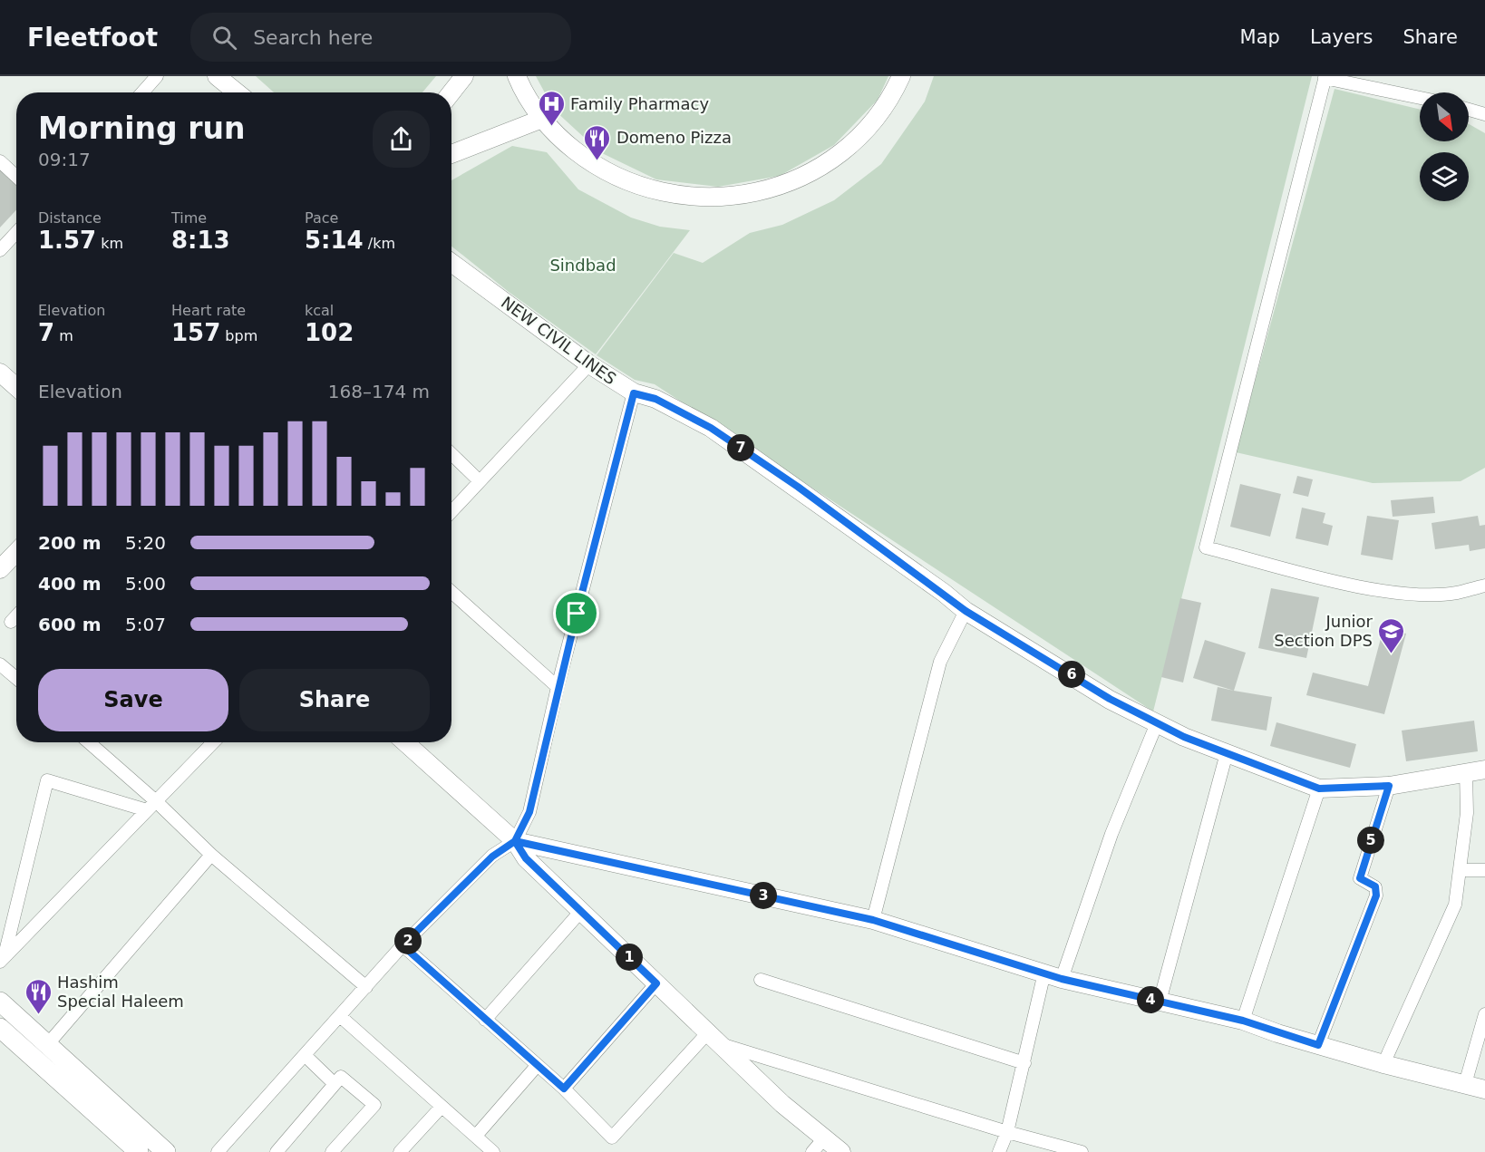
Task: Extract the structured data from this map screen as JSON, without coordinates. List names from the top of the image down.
{
  "streets": {
    "street": ["NEW CIVIL LINES"]
  },
  "parks": ["Sindbad"],
  "places": {
    "hospital": ["Family Pharmacy"],
    "restaurant": ["Domeno Pizza", "Hashim Special Haleem"],
    "school or university": ["Junior Section DPS"]
  },
  "north": "bottom right",
  "page": {
    "header": "Fleetfoot",
    "search": "Search here",
    "nav": ["Map", "Layers", "Share"],
    "heading": ["Morning run", "09:17"],
    "stats": [
      ["Distance", "1.57 km"],
      ["Time", "8:13"],
      ["Pace", "5:14 /km"],
      ["Elevation", "7 m"],
      ["Heart rate", "157 bpm"],
      ["kcal", "102"]
    ],
    "chart": ["Elevation", "168–174 m"],
    "pins": [
      "7",
      "6",
      "5",
      "3",
      "2",
      "1",
      "4"
    ],
    "list": [
      {
        "name": "200 m",
        "note": "5:20"
      },
      {
        "name": "400 m",
        "note": "5:00"
      },
      {
        "name": "600 m",
        "note": "5:07"
      }
    ],
    "buttons": ["Save", "Share"]
  }
}
